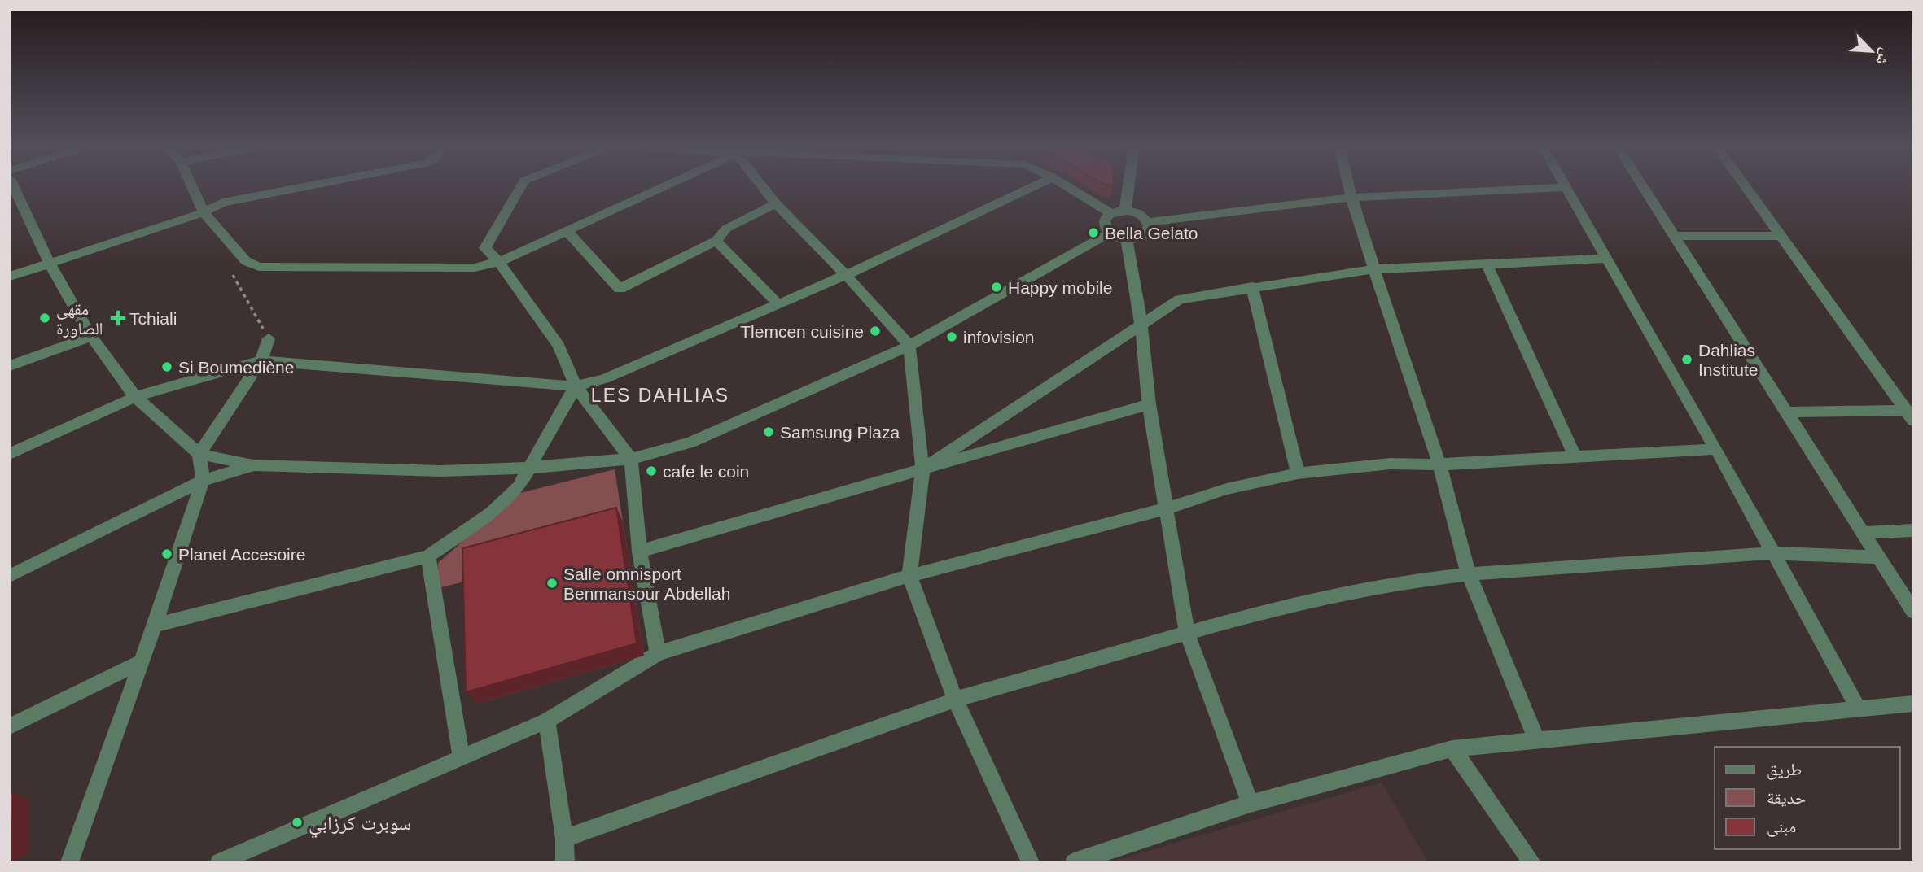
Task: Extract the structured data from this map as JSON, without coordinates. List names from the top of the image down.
{
  "districts": ["LES DAHLIAS"],
  "places": {
    "other": [
      "Bella Gelato",
      "Happy mobile",
      "مقهى الصاورة",
      "Tlemcen cuisine",
      "infovision",
      "Dahlias Institute",
      "Si Boumediène",
      "Samsung Plaza",
      "cafe le coin",
      "Planet Accesoire",
      "Salle omnisport Benmansour Abdellah",
      "سوبرت كرزابي"
    ],
    "health": ["Tchiali"]
  },
  "legend": ["طريق", "حديقة", "مبنى"],
  "north": "bottom right"
}
